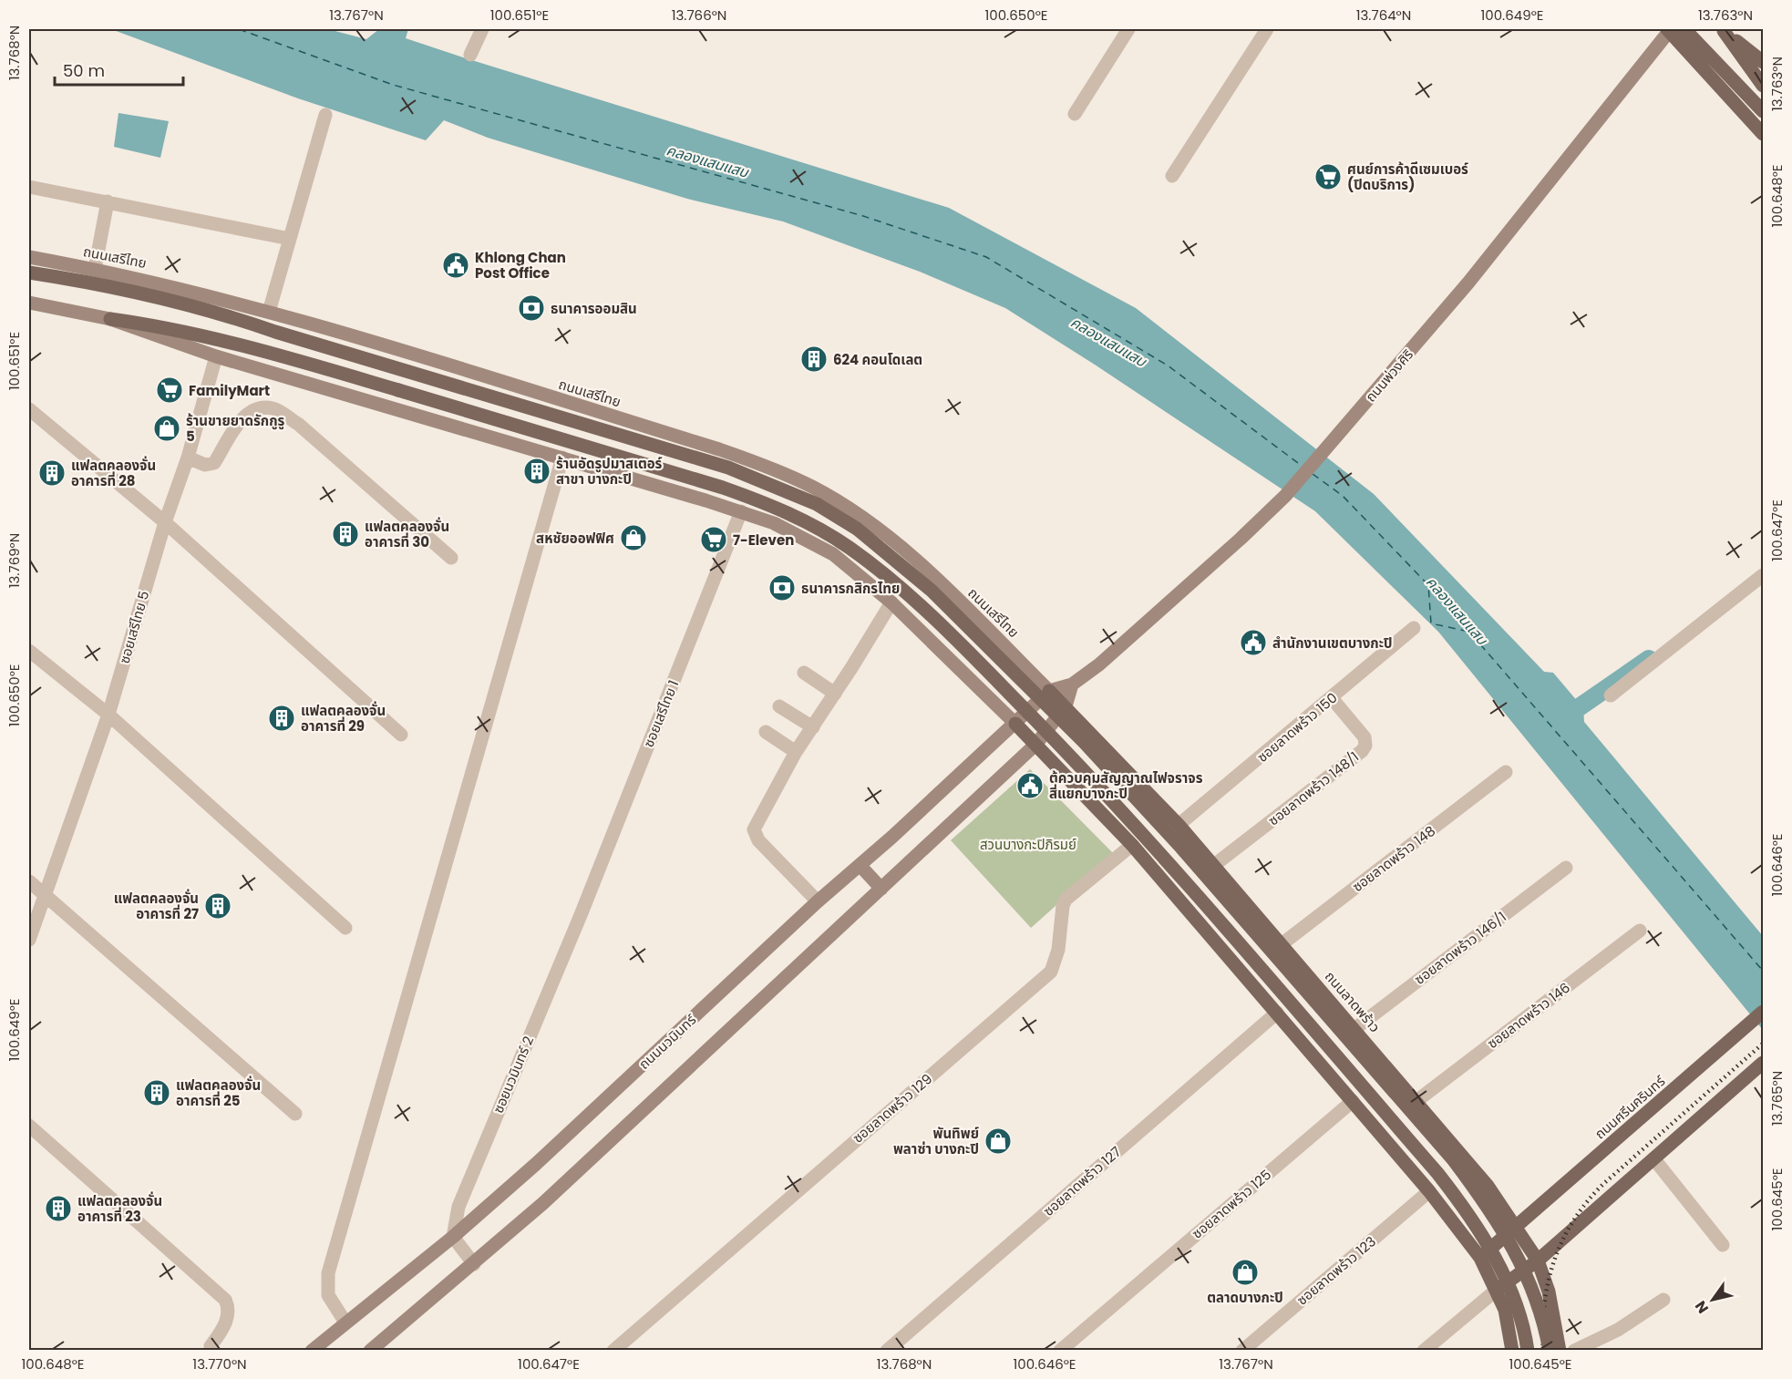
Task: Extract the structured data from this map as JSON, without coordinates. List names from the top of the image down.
{
  "streets": {
    "main road": [
      "ถนนเสรีไทย",
      "ถนนพ่วงศิริ",
      "ถนนลาดพร้าว",
      "ถนนนวมินทร์",
      "ถนนศรีนครินทร์"
    ],
    "street": [
      "ซอยเสรีไทย 5",
      "ซอยเสรีไทย 1",
      "ซอยลาดพร้าว 150",
      "ซอยลาดพร้าว 148/1",
      "ซอยลาดพร้าว 148",
      "ซอยลาดพร้าว 146/1",
      "ซอยลาดพร้าว 146",
      "ซอยนวมินทร์ 2",
      "ซอยลาดพร้าว 129",
      "ซอยลาดพร้าว 127",
      "ซอยลาดพร้าว 125",
      "ซอยลาดพร้าว 123"
    ]
  },
  "crossings": [
    ["ถนนเสรีไทย", "ถนนพ่วงศิริ"],
    ["ถนนเสรีไทย", "ถนนลาดพร้าว"],
    ["ถนนพ่วงศิริ", "ถนนนวมินทร์"],
    ["ซอยเสรีไทย 1", "ซอยนวมินทร์ 2"],
    ["ซอยลาดพร้าว 150", "ซอยลาดพร้าว 148/1"],
    ["ซอยลาดพร้าว 150", "ถนนลาดพร้าว"],
    ["ซอยลาดพร้าว 148/1", "ถนนลาดพร้าว"],
    ["ซอยลาดพร้าว 148", "ถนนลาดพร้าว"],
    ["ซอยลาดพร้าว 146/1", "ถนนลาดพร้าว"],
    ["ถนนลาดพร้าว", "ซอยลาดพร้าว 146"],
    ["ถนนลาดพร้าว", "ถนนศรีนครินทร์"],
    ["ถนนนวมินทร์", "ซอยนวมินทร์ 2"]
  ],
  "water": ["คลองแสนแสบ"],
  "parks": ["สวนบางกะปิภิรมย์"],
  "places": {
    "supermarket": ["ศูนย์การค้าดีเซมเบอร์ (ปิดบริการ)", "FamilyMart", "7-Eleven"],
    "public building": ["Khlong Chan Post Office", "สำนักงานเขตบางกะปิ", "ตู้ควบคุมสัญญาณไฟจราจร สี่แยกบางกะปิ"],
    "bank": ["ธนาคารออมสิน", "ธนาคารกสิกรไทย"],
    "building": [
      "624 คอนโดเลต",
      "ร้านอัดรูปมาสเตอร์ สาขา บางกะปิ",
      "แฟลตคลองจั่น อาคารที่ 28",
      "แฟลตคลองจั่น อาคารที่ 30",
      "แฟลตคลองจั่น อาคารที่ 29",
      "แฟลตคลองจั่น อาคารที่ 27",
      "แฟลตคลองจั่น อาคารที่ 25",
      "แฟลตคลองจั่น อาคารที่ 23"
    ],
    "shop": [
      "ร้านขายยาดรักกูรู 5",
      "สหชัยออฟฟิศ",
      "พันทิพย์ พลาซ่า บางกะปิ",
      "ตลาดบางกะปิ"
    ]
  },
  "scale_bar": "50 m",
  "north": "bottom left",
  "coordinates": [
    "13.767°N",
    "100.651°E",
    "13.766°N",
    "100.650°E",
    "13.764°N",
    "100.649°E",
    "13.763°N",
    "13.768°N",
    "100.648°E",
    "100.647°E",
    "13.769°N",
    "100.646°E",
    "13.765°N",
    "100.645°E",
    "13.770°N"
  ]
}
